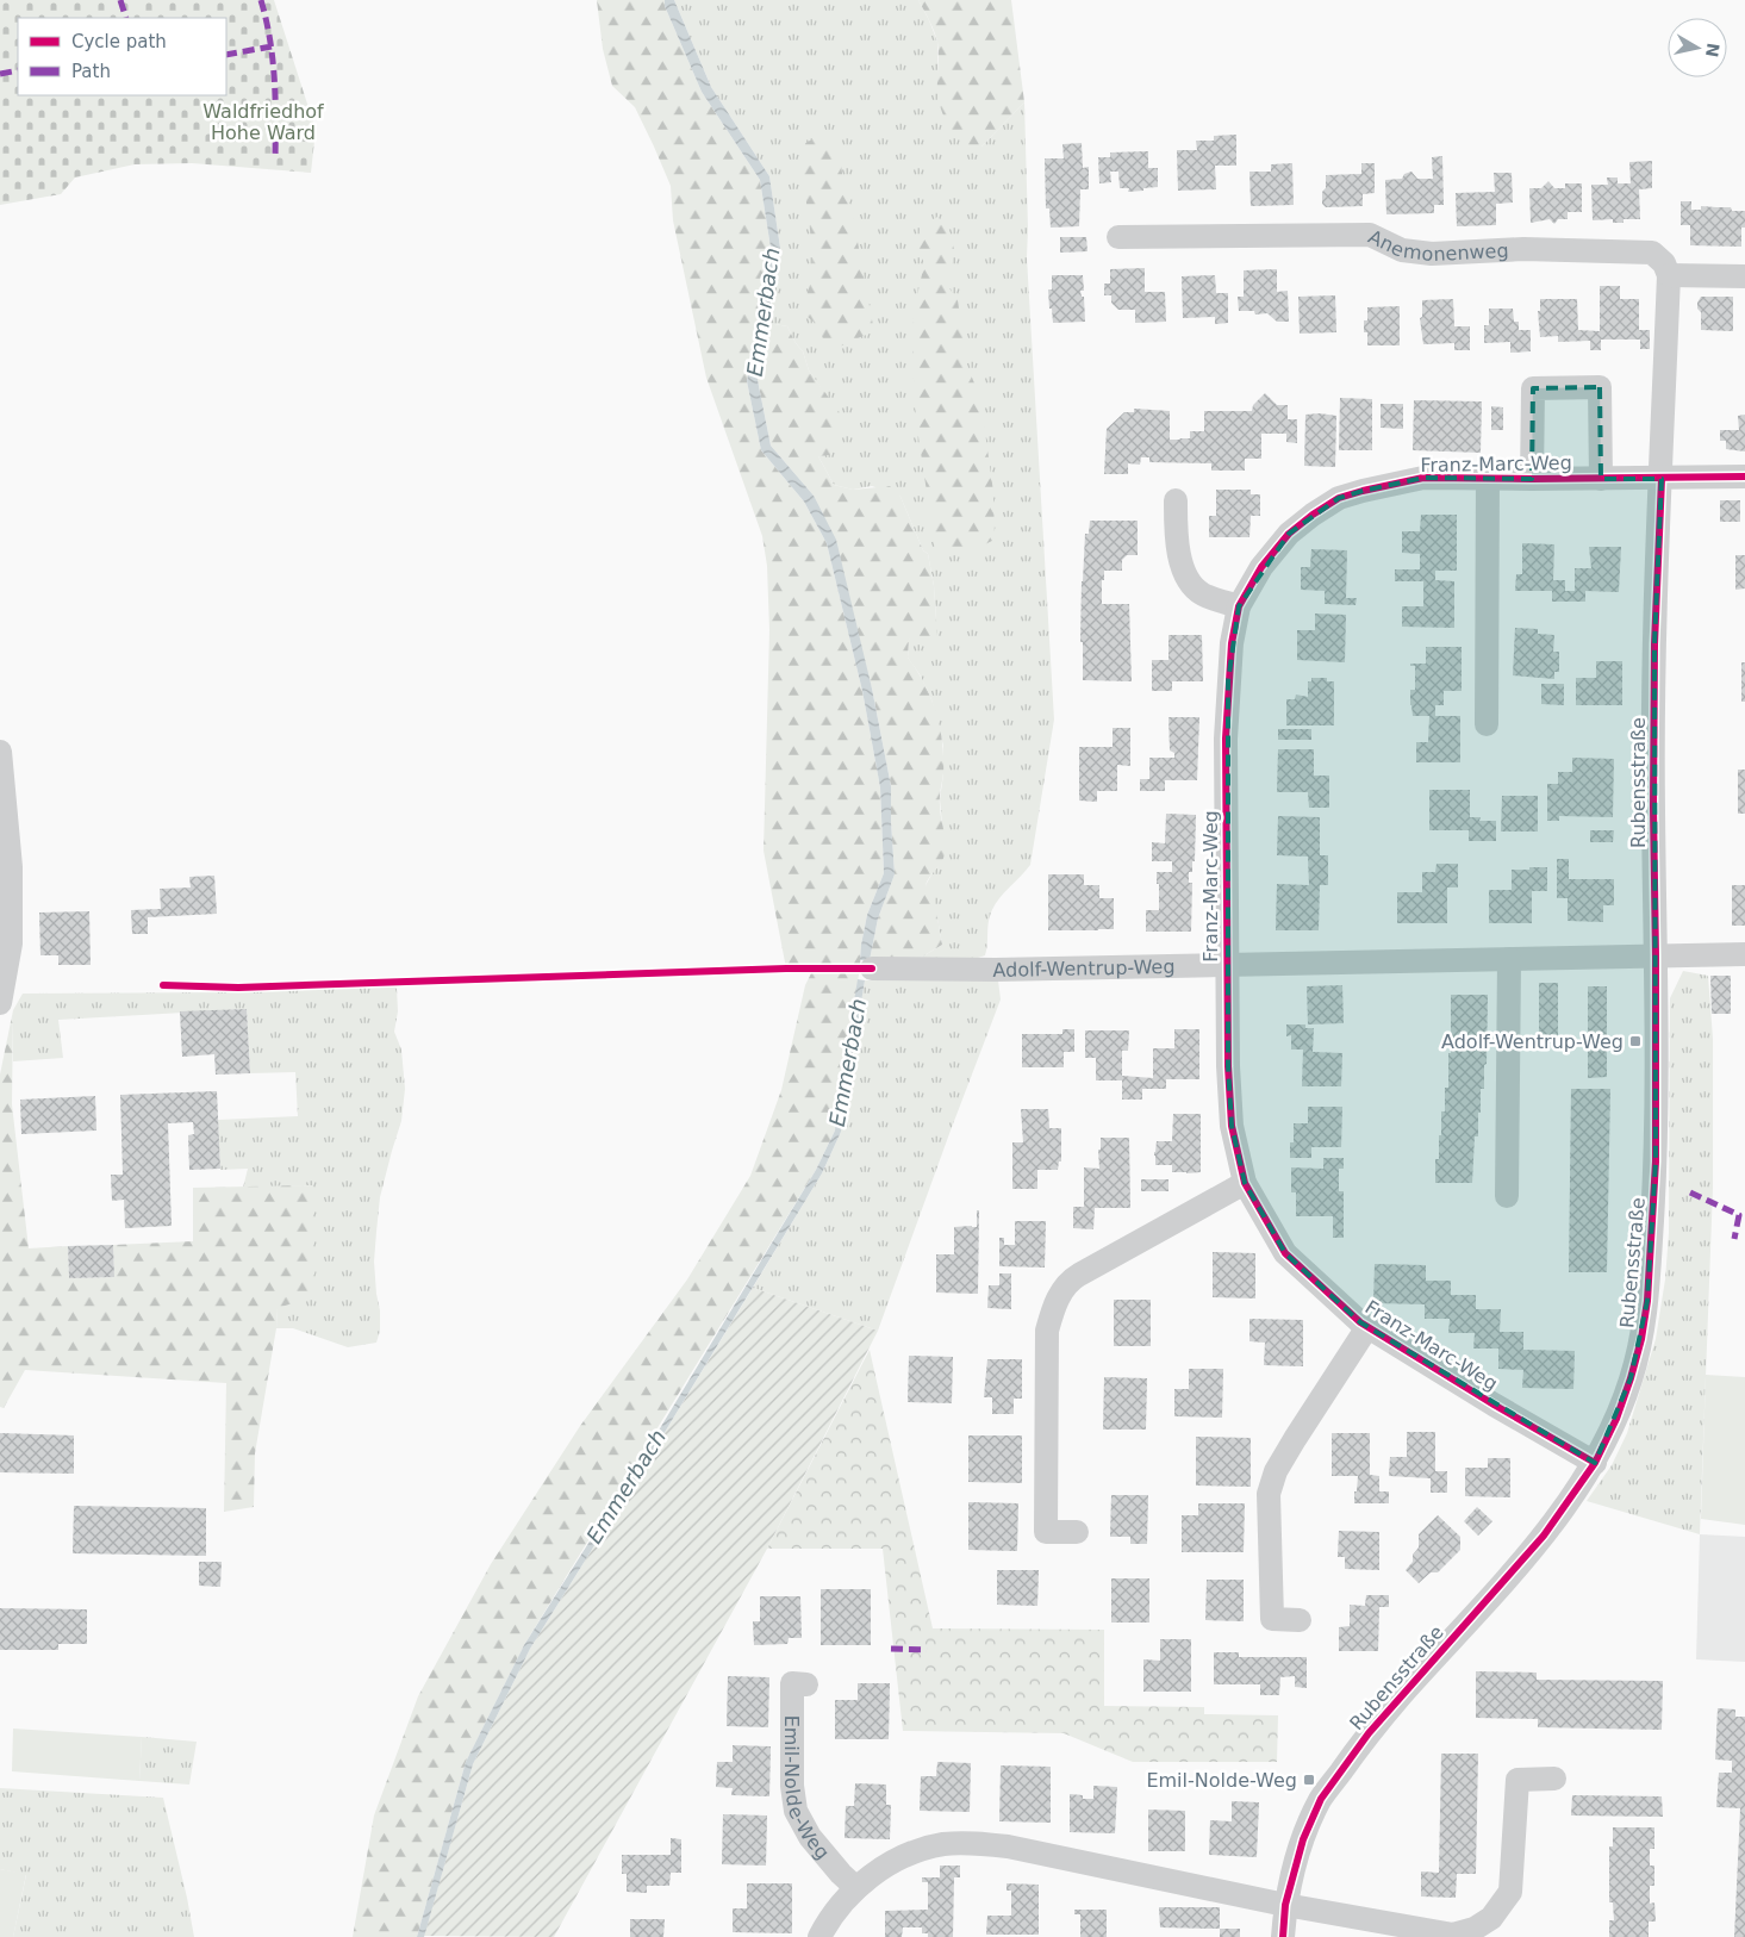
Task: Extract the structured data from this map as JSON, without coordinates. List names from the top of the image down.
{
  "streets": {
    "street": [
      "Anemonenweg",
      "Franz-Marc-Weg",
      "Rubensstraße",
      "Adolf-Wentrup-Weg",
      "Emil-Nolde-Weg"
    ]
  },
  "crossings": [
    ["Anemonenweg", "Rubensstraße"],
    ["Franz-Marc-Weg", "Rubensstraße"],
    ["Franz-Marc-Weg", "Adolf-Wentrup-Weg"],
    ["Rubensstraße", "Adolf-Wentrup-Weg"]
  ],
  "water": ["Emmerbach"],
  "parks": ["Waldfriedhof Hohe Ward"],
  "places": {
    "transit": ["Adolf-Wentrup-Weg", "Emil-Nolde-Weg"]
  },
  "legend": ["Cycle path", "Path"],
  "north": "right"
}
